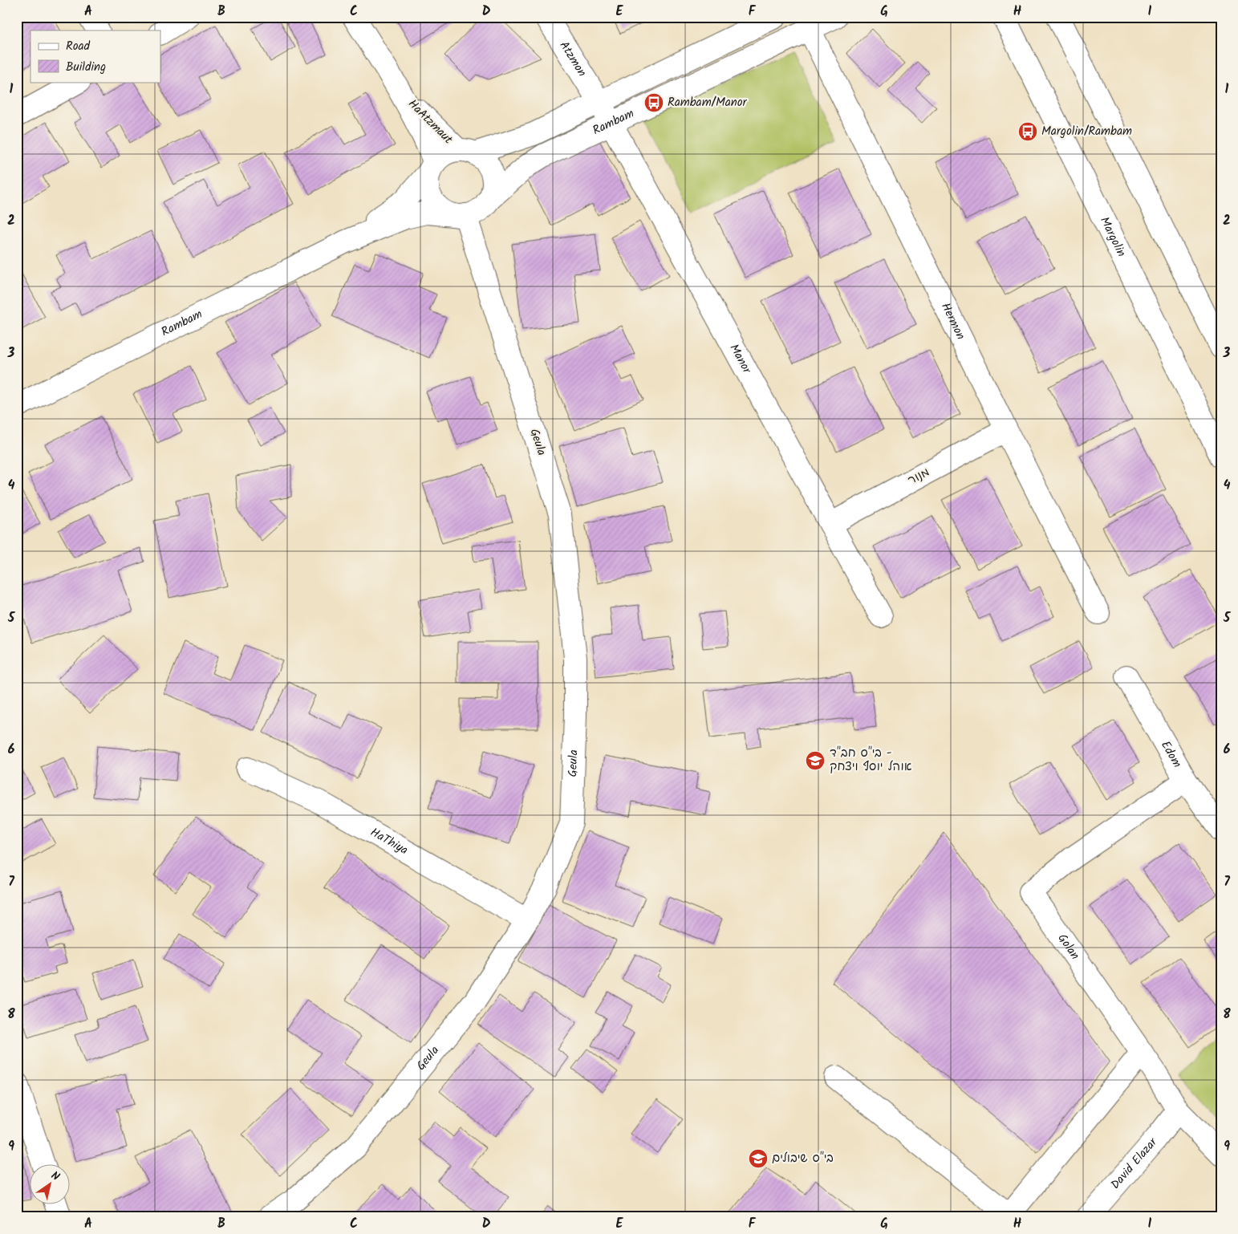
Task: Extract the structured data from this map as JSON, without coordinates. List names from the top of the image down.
{
  "streets": {
    "street": [
      "Atzmon",
      "HaAtzmaut",
      "Rambam",
      "Margolin",
      "Hermon",
      "Manor",
      "Geula",
      "מנור",
      "Edom",
      "HaThiya",
      "Golan",
      "David Elazar"
    ]
  },
  "crossings": [
    ["Atzmon", "Rambam"],
    ["Atzmon", "Manor"],
    ["HaAtzmaut", "Rambam"],
    ["HaAtzmaut", "Geula"],
    ["Rambam", "Hermon"],
    ["Rambam", "Manor"],
    ["Rambam", "Geula"],
    ["Hermon", "מנור"],
    ["Manor", "מנור"],
    ["Geula", "HaThiya"],
    ["Edom", "Golan"],
    ["Golan", "David Elazar"]
  ],
  "places": {
    "bus stop": ["Rambam/Manor", "Margolin/Rambam"],
    "school or university": ["בי\"ס חב\"ד - אוהל יוסף ויצחק", "בי\"ס שיבולים"]
  },
  "legend": ["Road", "Building"],
  "north": "top right",
  "grid": {
    "columns": [
      "A",
      "B",
      "C",
      "D",
      "E",
      "F",
      "G",
      "H",
      "I"
    ],
    "rows": [
      "1",
      "2",
      "3",
      "4",
      "5",
      "6",
      "7",
      "8",
      "9"
    ]
  }
}
